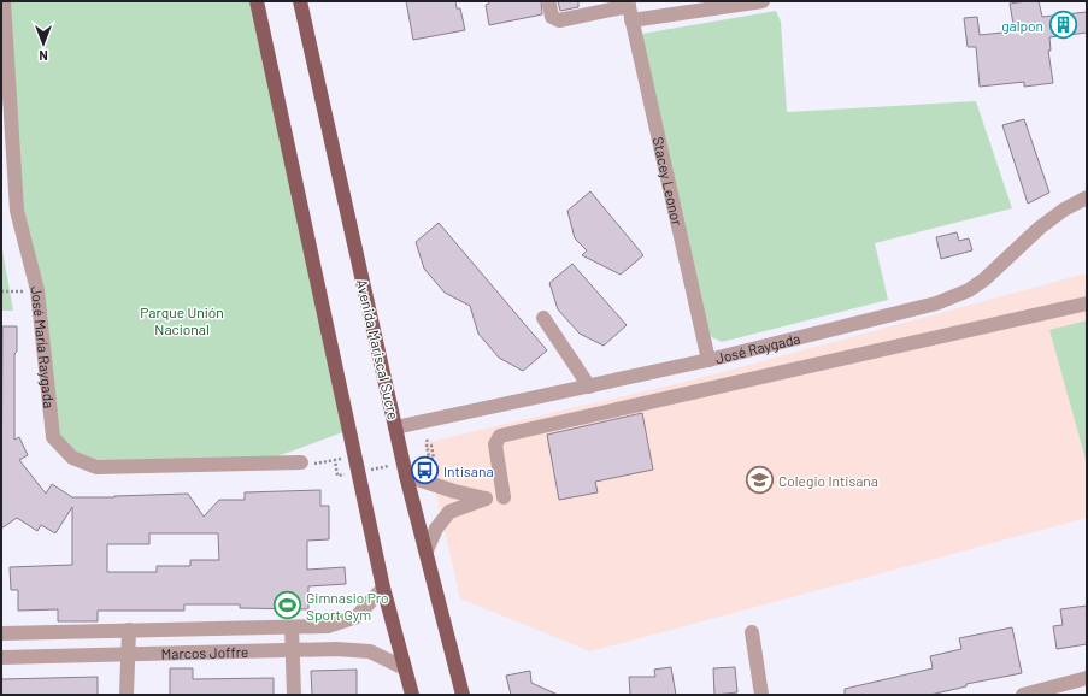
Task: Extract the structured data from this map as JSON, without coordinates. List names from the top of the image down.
{
  "streets": {
    "main road": ["Avenida Mariscal Sucre"],
    "street": [
      "Stacey Leonor",
      "José María Raygada",
      "José Raygada",
      "Marcos Joffre"
    ]
  },
  "crossings": [
    ["Stacey Leonor", "José Raygada"],
    ["José Raygada", "Avenida Mariscal Sucre"]
  ],
  "parks": ["Parque Unión Nacional"],
  "places": {
    "building": ["galpon"],
    "bus stop": ["Intisana"],
    "school or university": ["Colegio Intisana"],
    "sports": ["Gimnasio Pro Sport Gym"]
  },
  "north": "bottom"
}
